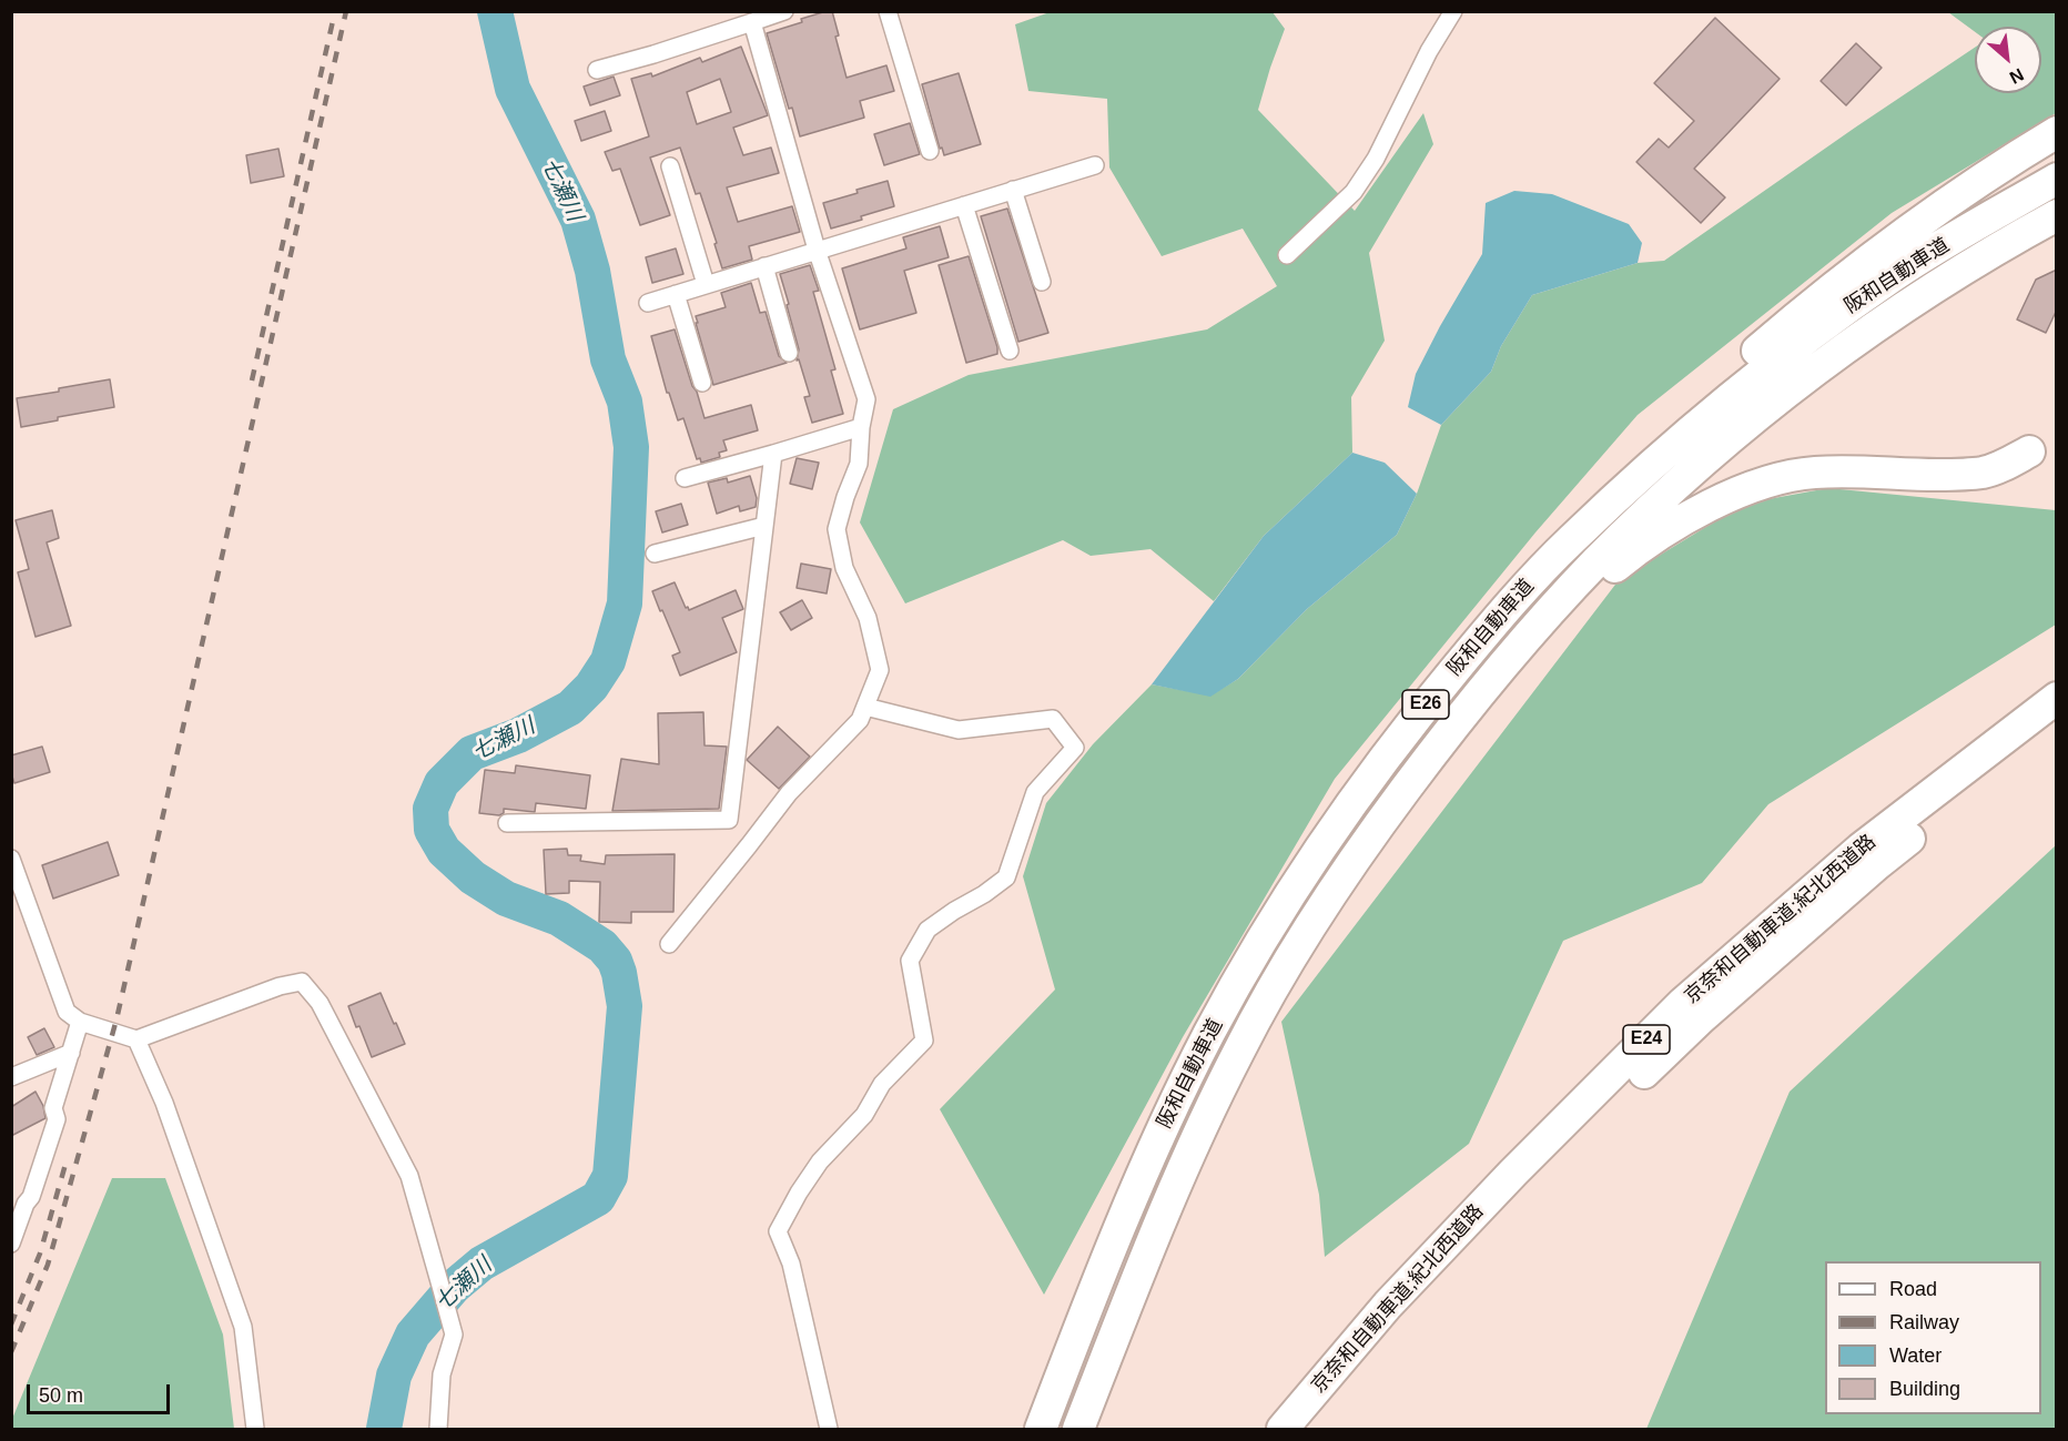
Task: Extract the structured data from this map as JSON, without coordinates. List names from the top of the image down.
{
  "streets": {
    "highway": [
      "阪和自動車道",
      "E26",
      "京奈和自動車道;紀北西道路",
      "E24"
    ]
  },
  "water": ["七瀬川"],
  "legend": [
    "Road",
    "Railway",
    "Water",
    "Building"
  ],
  "scale_bar": "50 m",
  "north": "bottom right"
}
